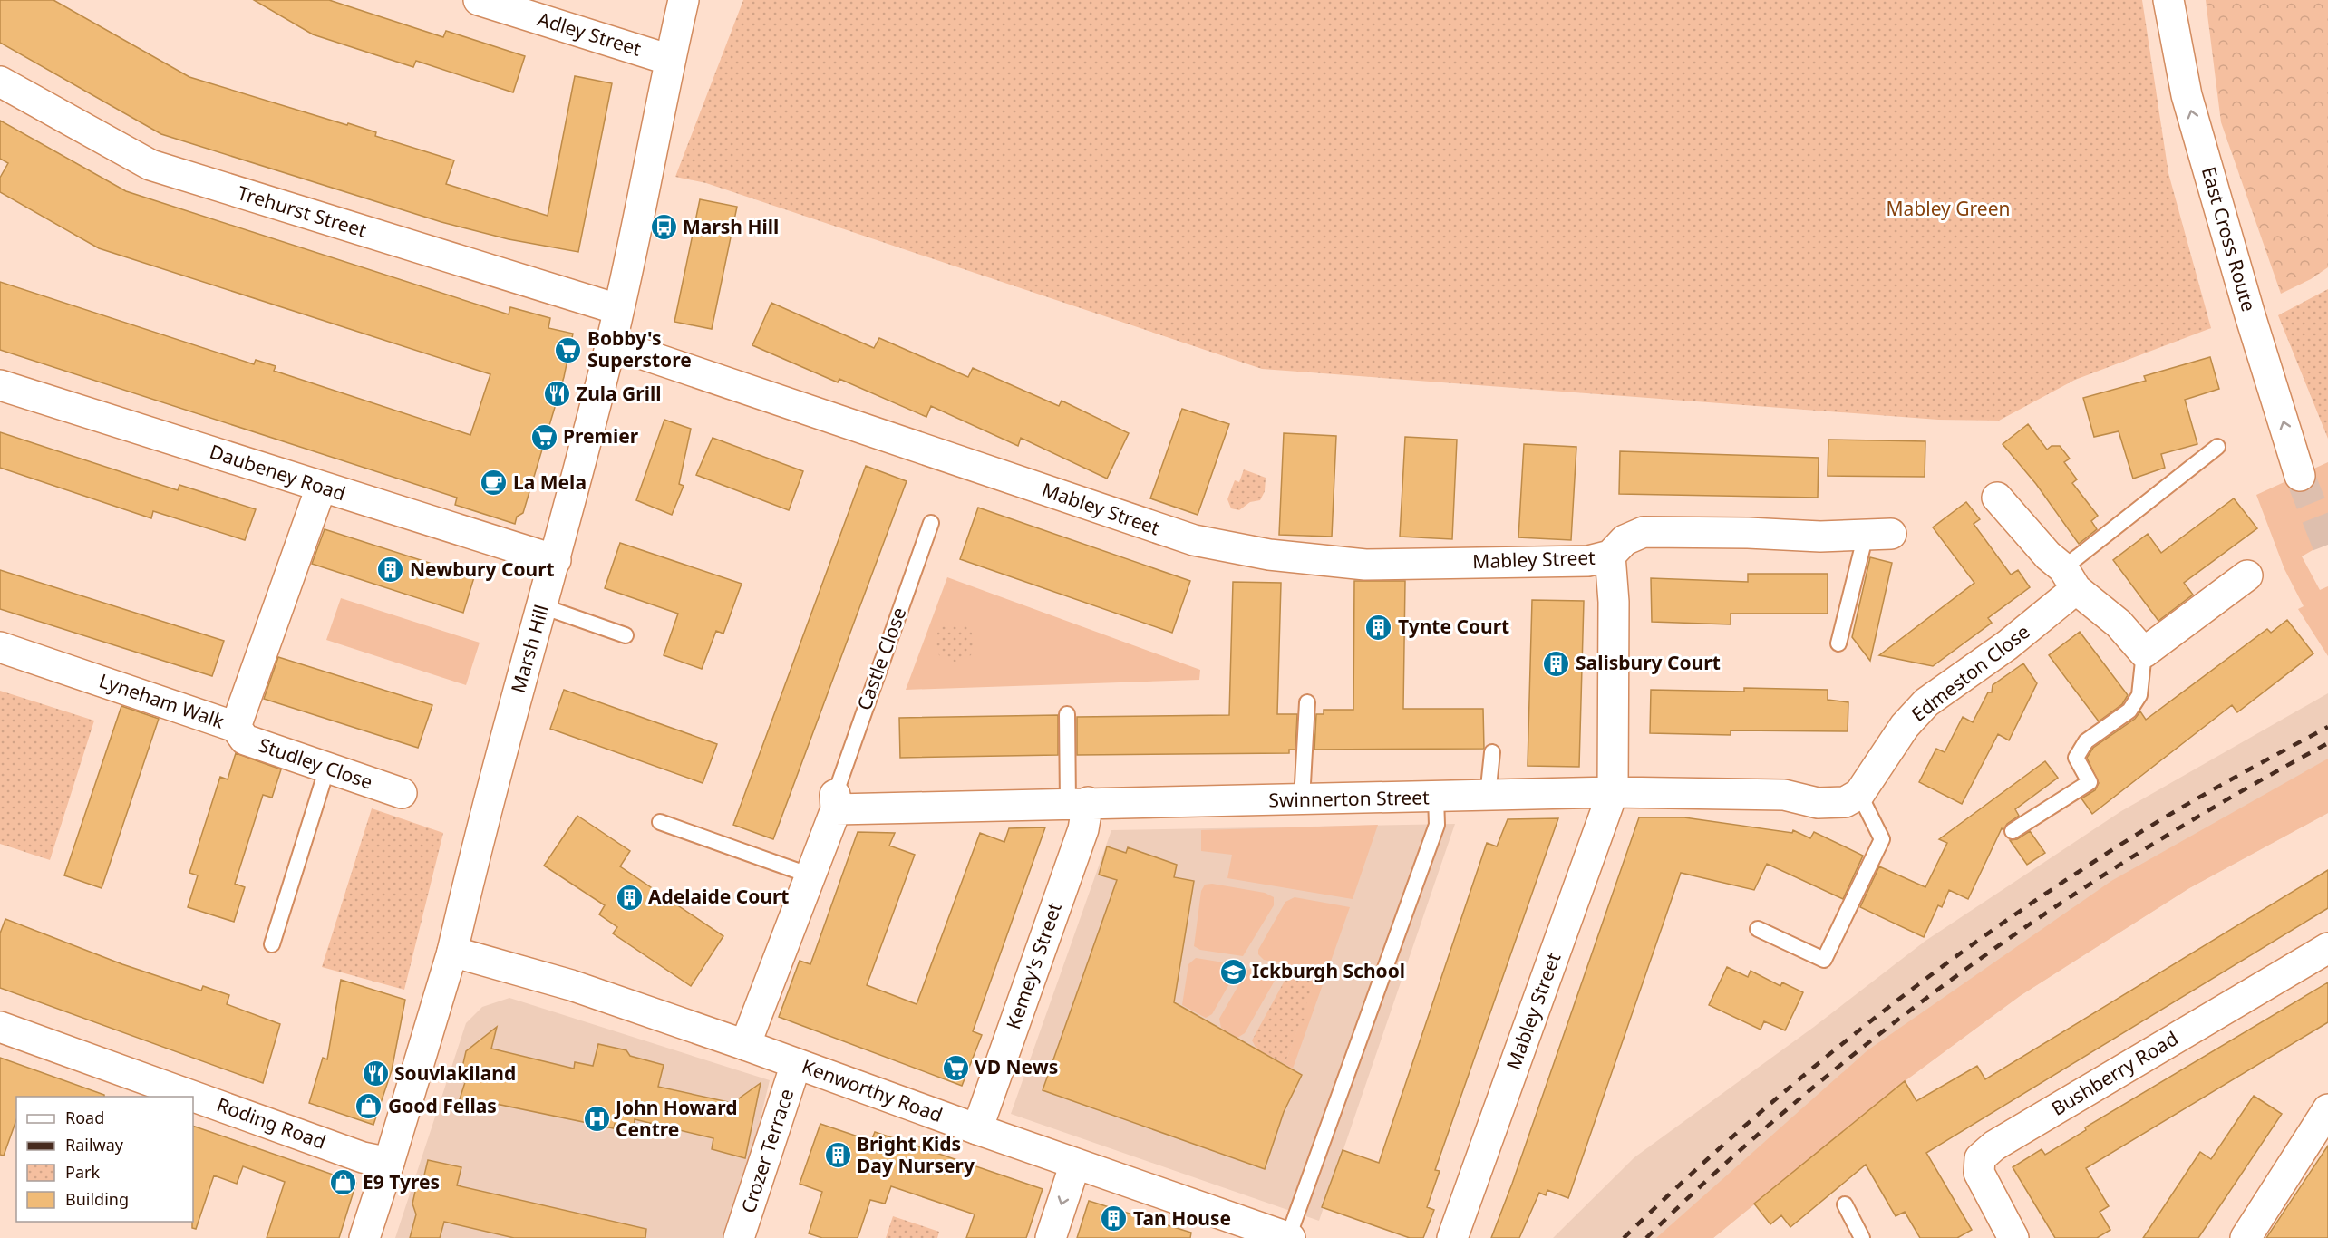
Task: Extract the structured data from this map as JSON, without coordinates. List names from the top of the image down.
{
  "streets": {
    "main road": [
      "Adley Street",
      "Trehurst Street",
      "East Cross Route",
      "Daubeney Road",
      "Mabley Street",
      "Marsh Hill",
      "Edmeston Close",
      "Lyneham Walk",
      "Studley Close",
      "Swinnerton Street",
      "Kemey's Street",
      "Bushberry Road",
      "Kenworthy Road",
      "Roding Road",
      "Crozer Terrace"
    ],
    "lane": ["Castle Close"]
  },
  "crossings": [
    ["Adley Street", "Marsh Hill"],
    ["Trehurst Street", "Marsh Hill"],
    ["Daubeney Road", "Marsh Hill"],
    ["Daubeney Road", "Lyneham Walk"],
    ["Mabley Street", "Marsh Hill"],
    ["Mabley Street", "Swinnerton Street"],
    ["Marsh Hill", "Kenworthy Road"],
    ["Marsh Hill", "Roding Road"],
    ["Castle Close", "Swinnerton Street"],
    ["Edmeston Close", "Swinnerton Street"],
    ["Lyneham Walk", "Studley Close"],
    ["Swinnerton Street", "Kemey's Street"],
    ["Kemey's Street", "Kenworthy Road"],
    ["Kenworthy Road", "Crozer Terrace"]
  ],
  "one_way": ["East Cross Route"],
  "parks": ["Mabley Green"],
  "places": {
    "bus stop": ["Marsh Hill"],
    "supermarket": ["Bobby's Superstore", "Premier", "VD News"],
    "restaurant": ["Zula Grill", "Souvlakiland"],
    "cafe": ["La Mela"],
    "building": [
      "Newbury Court",
      "Tynte Court",
      "Salisbury Court",
      "Adelaide Court",
      "Bright Kids Day Nursery",
      "Tan House"
    ],
    "school or university": ["Ickburgh School"],
    "shop": ["Good Fellas", "E9 Tyres"],
    "hospital": ["John Howard Centre"]
  },
  "legend": [
    "Road",
    "Railway",
    "Park",
    "Building"
  ]
}
